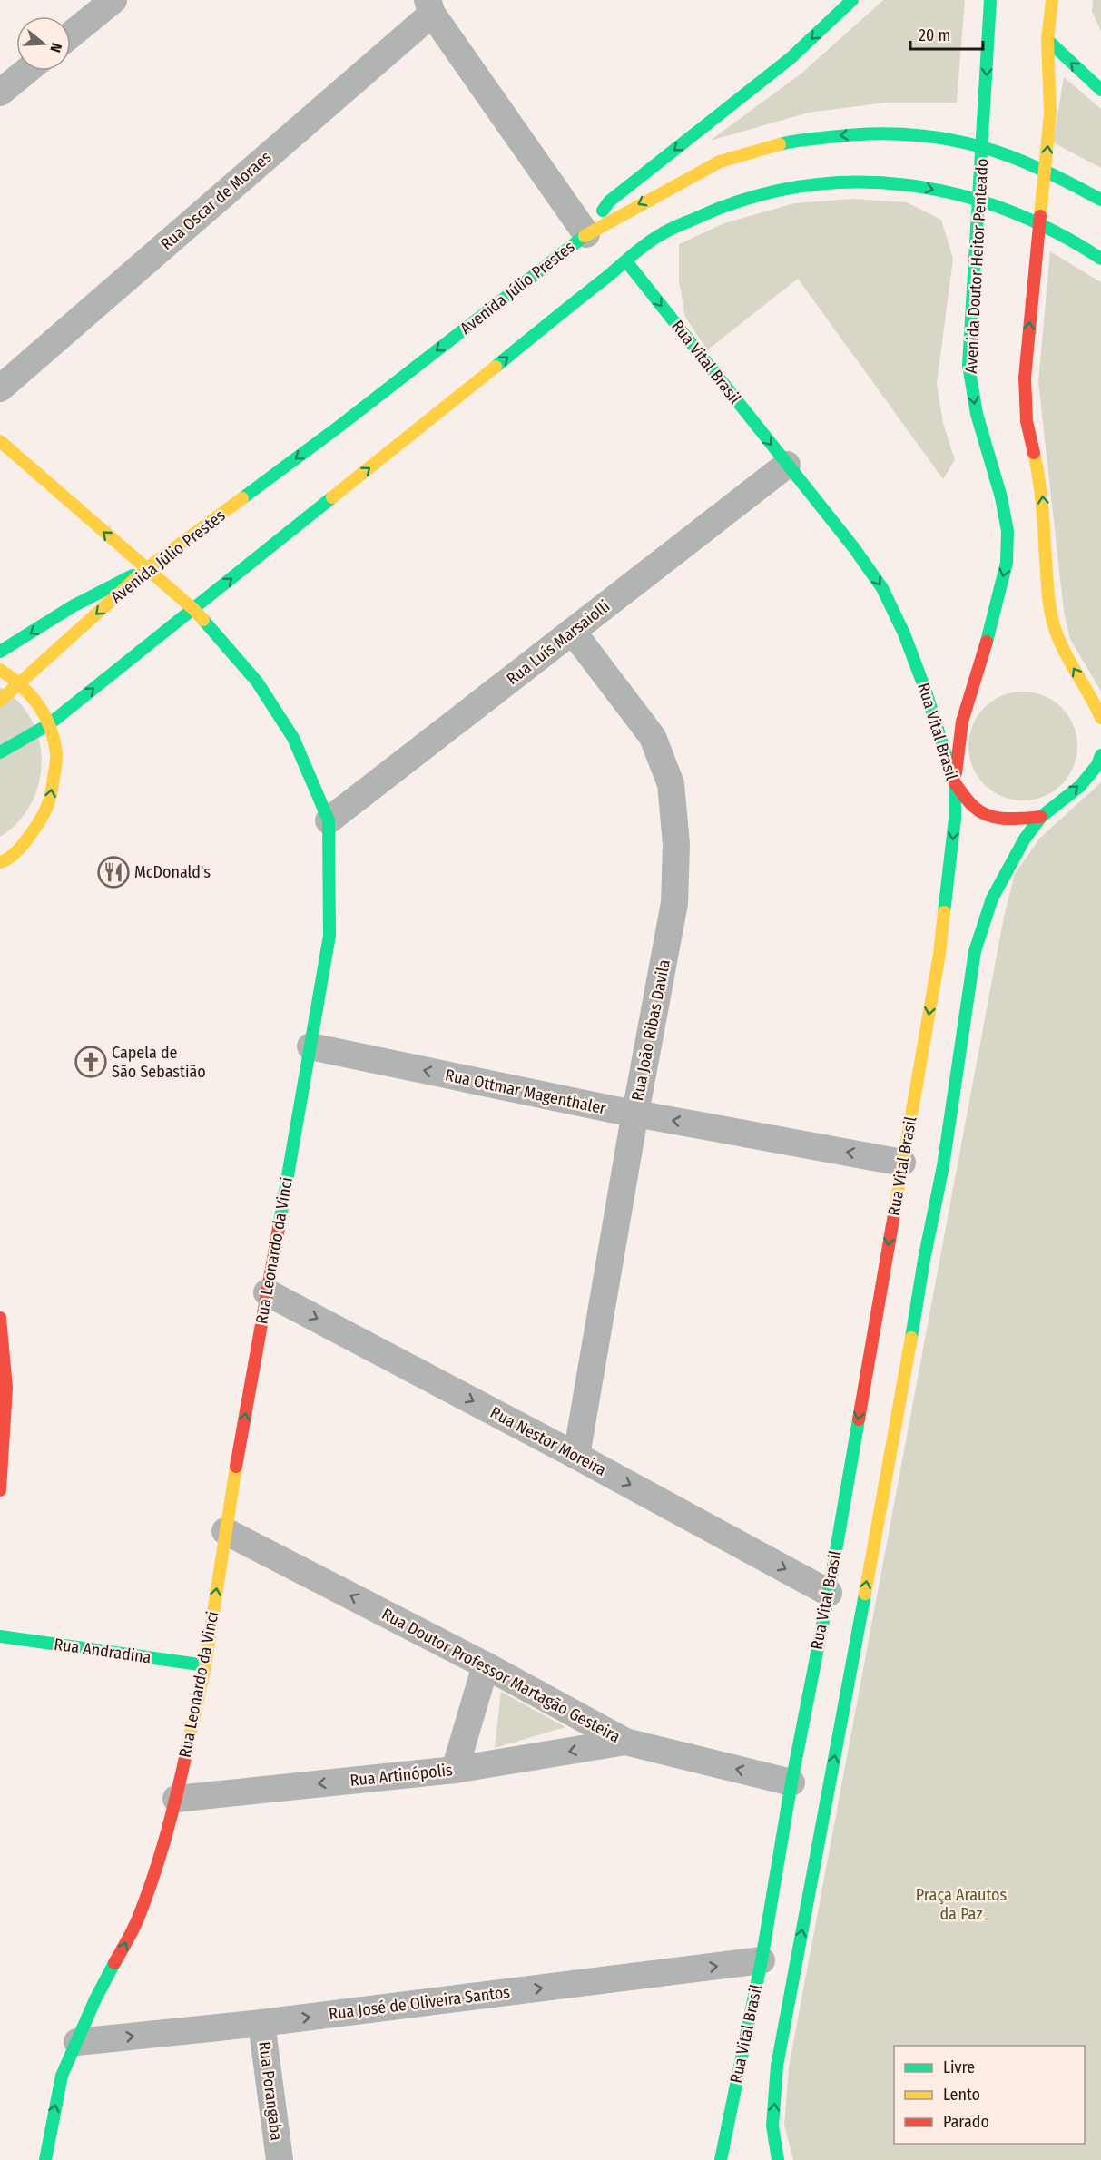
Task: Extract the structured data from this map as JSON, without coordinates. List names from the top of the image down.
{
  "streets": {
    "main road": [
      "Avenida Doutor Heitor Penteado",
      "Avenida Júlio Prestes",
      "Rua Vital Brasil",
      "Rua Leonardo da Vinci",
      "Rua Andradina"
    ],
    "street": [
      "Rua Oscar de Moraes",
      "Rua Luís Marsaiolli",
      "Rua João Ribas Davila",
      "Rua Ottmar Magenthaler",
      "Rua Nestor Moreira",
      "Rua Doutor Professor Martagão Gesteira",
      "Rua Artinópolis",
      "Rua José de Oliveira Santos",
      "Rua Porangaba"
    ]
  },
  "crossings": [
    ["Avenida Doutor Heitor Penteado", "Rua Vital Brasil"],
    ["Avenida Júlio Prestes", "Rua Leonardo da Vinci"],
    ["Rua Vital Brasil", "Rua Luís Marsaiolli"],
    ["Rua Vital Brasil", "Rua Ottmar Magenthaler"],
    ["Rua Vital Brasil", "Rua Nestor Moreira"],
    ["Rua Vital Brasil", "Rua Doutor Professor Martagão Gesteira"],
    ["Rua Vital Brasil", "Rua José de Oliveira Santos"],
    ["Rua Luís Marsaiolli", "Rua João Ribas Davila"],
    ["Rua Luís Marsaiolli", "Rua Leonardo da Vinci"],
    ["Rua João Ribas Davila", "Rua Ottmar Magenthaler"],
    ["Rua João Ribas Davila", "Rua Nestor Moreira"],
    ["Rua Ottmar Magenthaler", "Rua Leonardo da Vinci"],
    ["Rua Leonardo da Vinci", "Rua Nestor Moreira"],
    ["Rua Leonardo da Vinci", "Rua Andradina"],
    ["Rua Leonardo da Vinci", "Rua Doutor Professor Martagão Gesteira"],
    ["Rua Leonardo da Vinci", "Rua Artinópolis"],
    ["Rua Leonardo da Vinci", "Rua José de Oliveira Santos"],
    ["Rua Doutor Professor Martagão Gesteira", "Rua Artinópolis"],
    ["Rua José de Oliveira Santos", "Rua Porangaba"]
  ],
  "one_way": [
    "Rua Ottmar Magenthaler",
    "Rua Leonardo da Vinci",
    "Rua Nestor Moreira",
    "Rua Doutor Professor Martagão Gesteira",
    "Rua Artinópolis",
    "Rua José de Oliveira Santos"
  ],
  "parks": ["Praça Arautos da Paz"],
  "places": {
    "restaurant": ["McDonald's"],
    "church": ["Capela de São Sebastião"]
  },
  "legend": ["Livre", "Lento", "Parado"],
  "scale_bar": "20 m",
  "north": "right"
}
